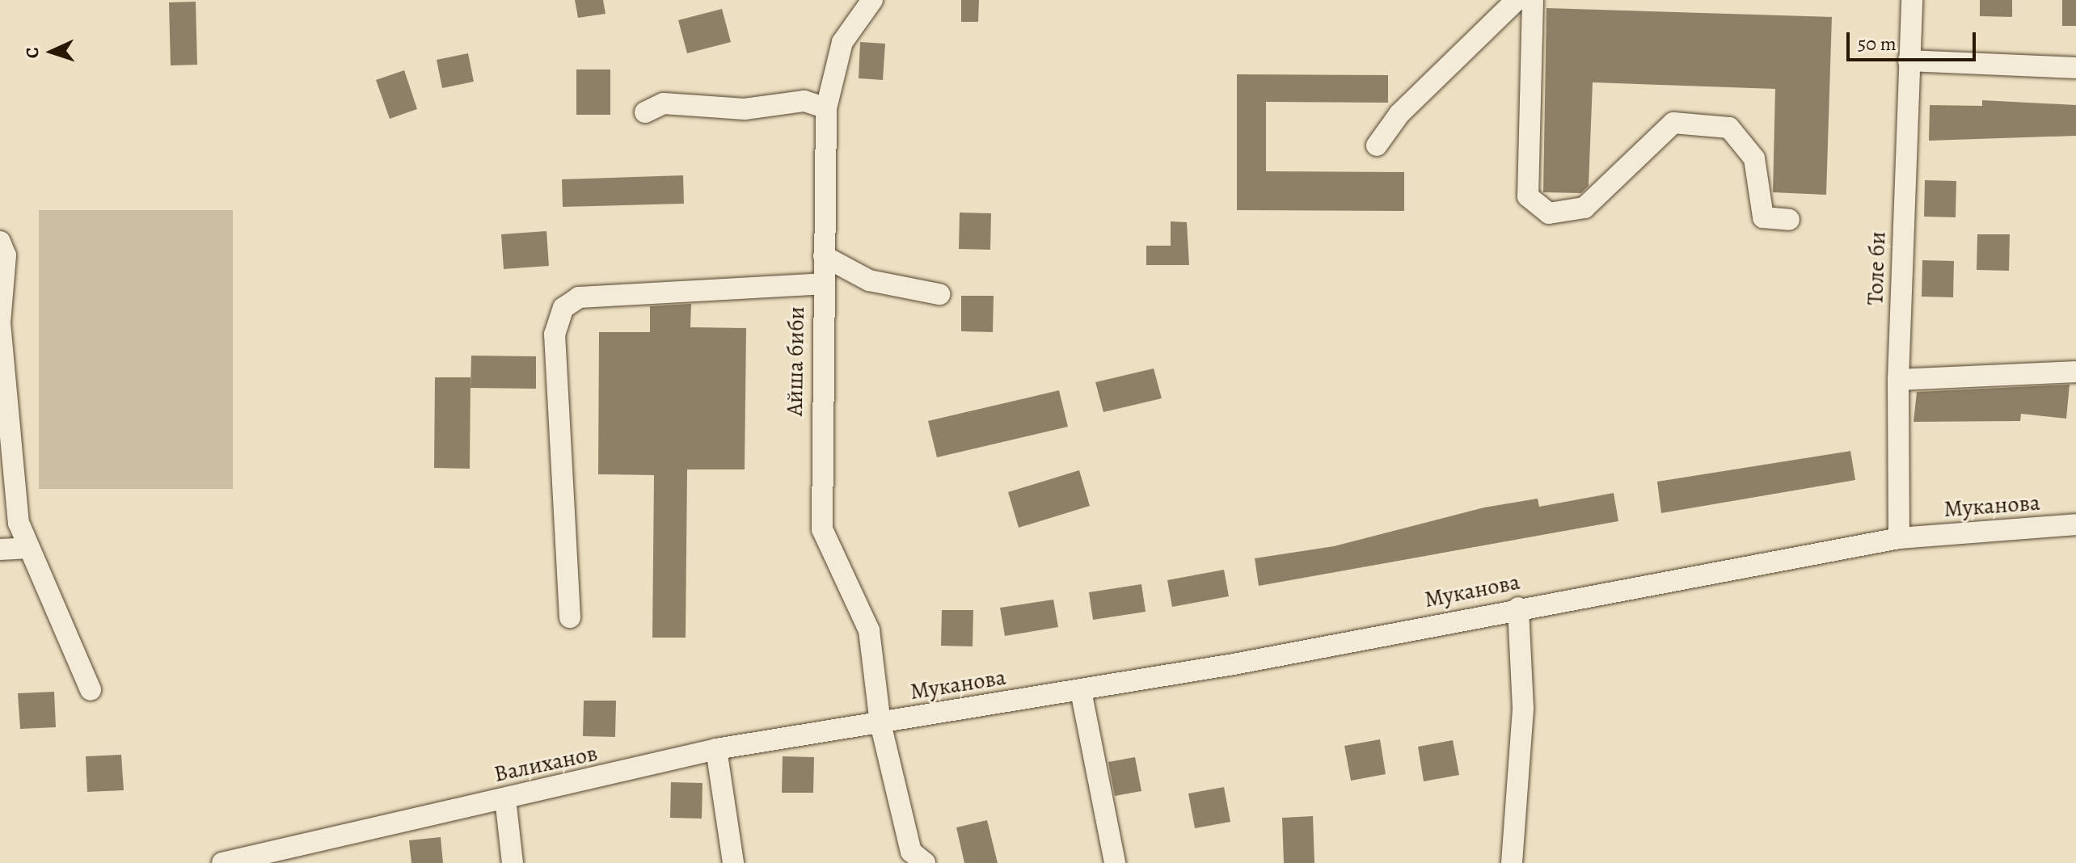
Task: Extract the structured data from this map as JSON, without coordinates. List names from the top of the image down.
{
  "streets": {
    "street": [
      "Толе би",
      "Айша биби",
      "Муканова",
      "Валиханов"
    ]
  },
  "crossings": [
    ["Толе би", "Муканова"],
    ["Айша биби", "Муканова"],
    ["Айша биби", "Валиханов"],
    ["Муканова", "Валиханов"]
  ],
  "scale_bar": "50 m",
  "north": "left"
}
